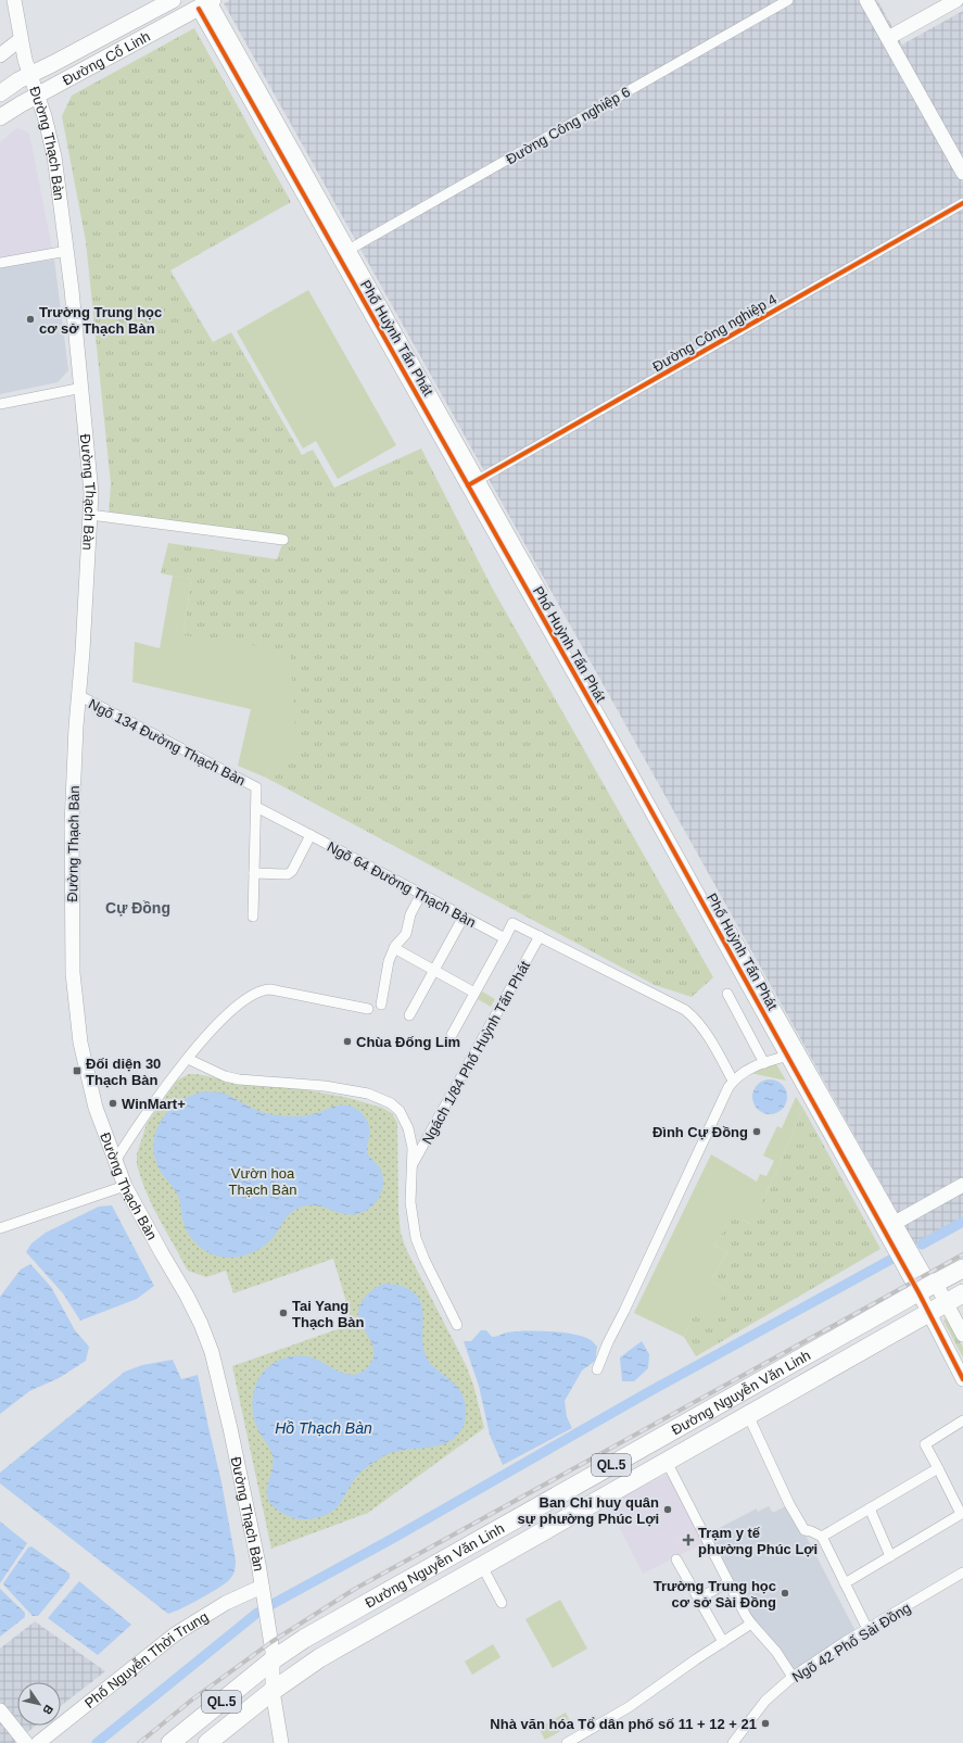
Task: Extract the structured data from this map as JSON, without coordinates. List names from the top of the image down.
{
  "streets": {
    "highway": ["Đường Nguyễn Văn Linh", "QL.5"],
    "main road": ["Đường Cổ Linh"],
    "street": [
      "Đường Công nghiệp 6",
      "Đường Thạch Bàn",
      "Đường Công nghiệp 4",
      "Phố Huỳnh Tấn Phát",
      "Ngõ 134 Đường Thạch Bàn",
      "Ngõ 64 Đường Thạch Bàn",
      "Ngách 1/84 Phố Huỳnh Tấn Phát",
      "Ngõ 42 Phố Sài Đồng",
      "Phố Nguyễn Thời Trung"
    ]
  },
  "crossings": [
    ["Đường Cổ Linh", "Đường Thạch Bàn"],
    ["Đường Cổ Linh", "Phố Huỳnh Tấn Phát"],
    ["Đường Công nghiệp 6", "Phố Huỳnh Tấn Phát"],
    ["Đường Thạch Bàn", "Ngõ 134 Đường Thạch Bàn"],
    ["Đường Thạch Bàn", "Đường Nguyễn Văn Linh"],
    ["Đường Thạch Bàn", "Phố Nguyễn Thời Trung"],
    ["Đường Công nghiệp 4", "Phố Huỳnh Tấn Phát"],
    ["Phố Huỳnh Tấn Phát", "Đường Nguyễn Văn Linh"]
  ],
  "districts": ["Cự Đồng"],
  "water": ["Hồ Thạch Bàn"],
  "parks": ["Vườn hoa Thạch Bàn"],
  "places": {
    "other": [
      "Trường Trung học cơ sở Thạch Bàn",
      "Chùa Đống Lim",
      "WinMart+",
      "Đình Cự Đồng",
      "Tai Yang Thạch Bàn",
      "Ban Chỉ huy quân sự phường Phúc Lợi",
      "Trường Trung học cơ sở Sài Đồng",
      "Nhà văn hóa Tổ dân phố số 11 + 12 + 21"
    ],
    "transit": ["Đối diện 30 Thạch Bàn"],
    "health": ["Trạm y tế phường Phúc Lợi"]
  },
  "north": "bottom right"
}
